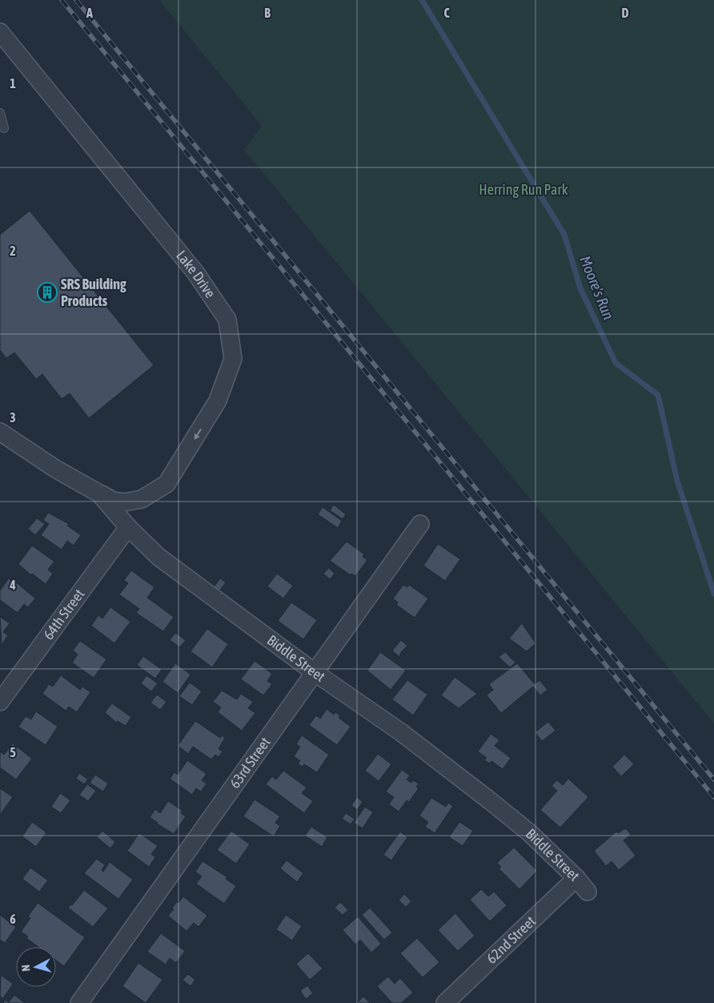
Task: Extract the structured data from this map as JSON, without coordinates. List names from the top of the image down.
{
  "streets": {
    "street": [
      "Lake Drive",
      "64th Street",
      "Biddle Street",
      "63rd Street",
      "62nd Street"
    ]
  },
  "crossings": [
    ["Lake Drive", "Biddle Street"],
    ["64th Street", "Biddle Street"],
    ["Biddle Street", "63rd Street"],
    ["Biddle Street", "62nd Street"]
  ],
  "water": ["Moore's Run"],
  "parks": ["Herring Run Park"],
  "places": {
    "building": ["SRS Building Products"]
  },
  "north": "left",
  "grid": {
    "columns": [
      "A",
      "B",
      "C",
      "D"
    ],
    "rows": [
      "1",
      "2",
      "3",
      "4",
      "5",
      "6"
    ]
  }
}
